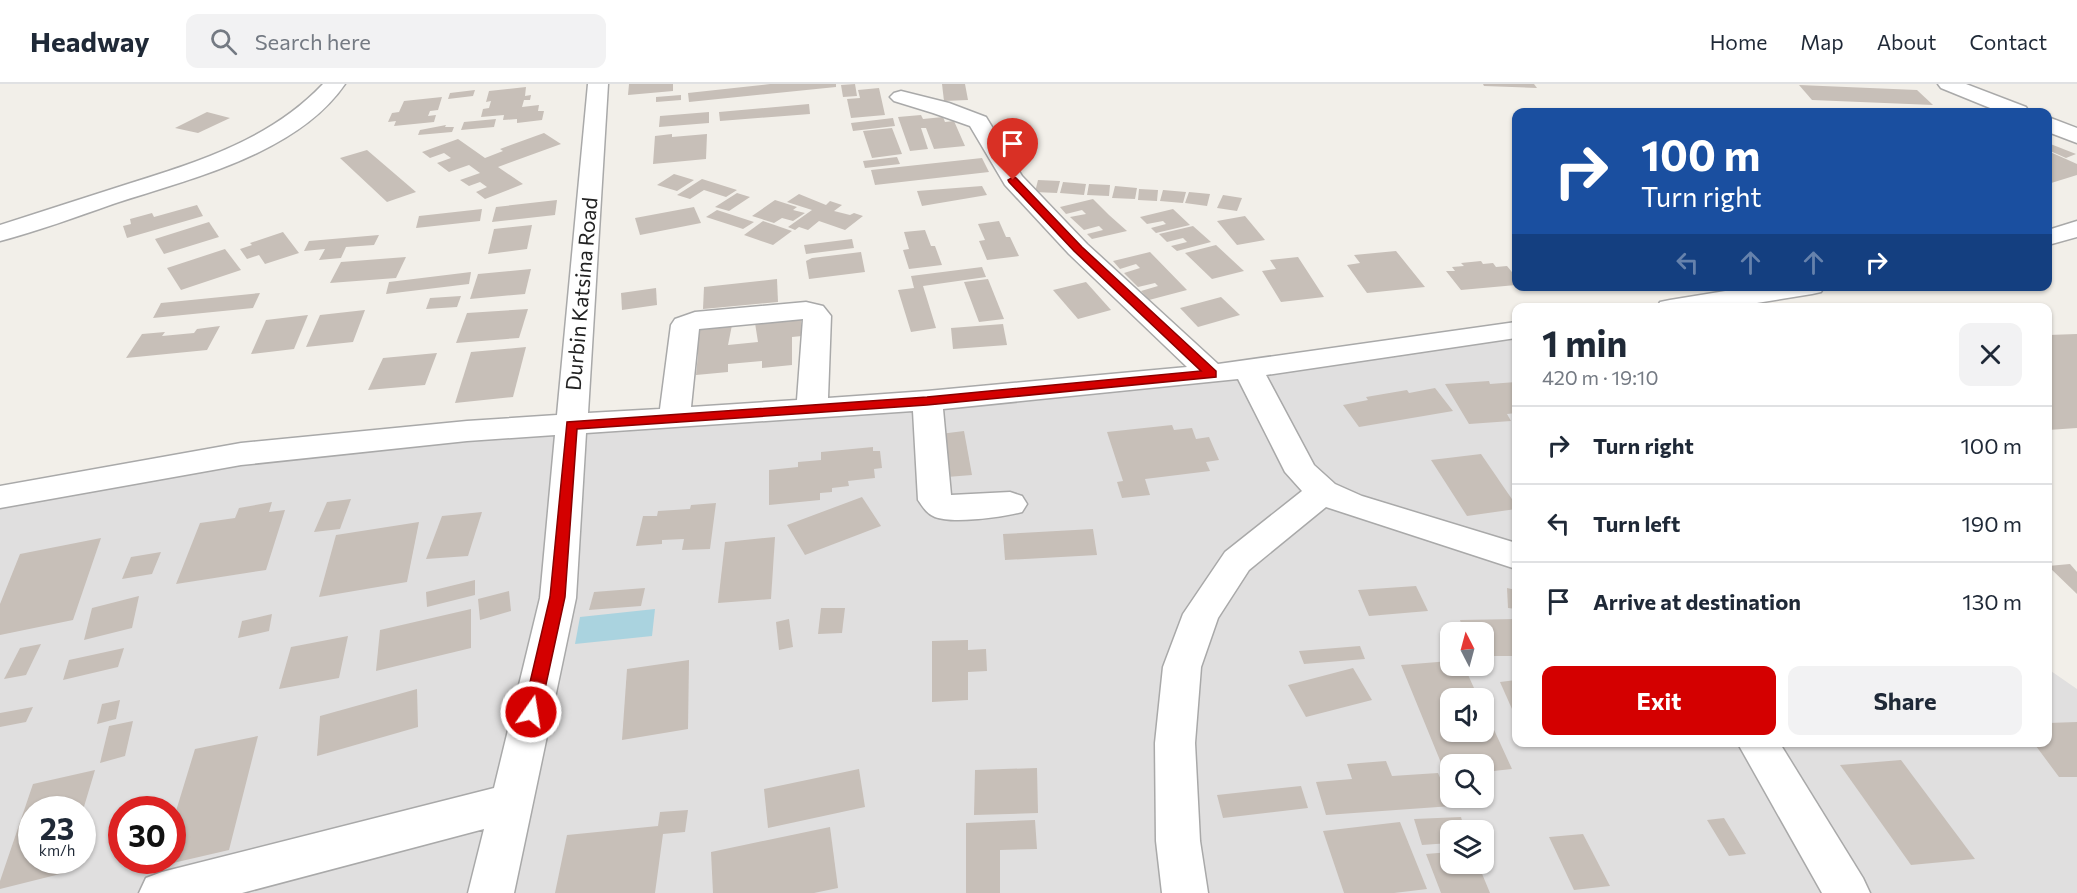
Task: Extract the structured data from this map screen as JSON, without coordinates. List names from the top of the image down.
{
  "streets": {
    "street": ["Durbin Katsina Road"]
  },
  "north": "top",
  "page": {
    "header": "Headway",
    "search": "Search here",
    "nav": [
      "Home",
      "Map",
      "About",
      "Contact"
    ],
    "turn": ["100 m", "Turn right"],
    "heading": ["1 min", "420 m · 19:10"],
    "list": [
      {
        "name": "Turn right",
        "value": "100 m"
      },
      {
        "name": "Turn left",
        "value": "190 m"
      },
      {
        "name": "Arrive at destination",
        "value": "130 m"
      }
    ],
    "buttons": ["Exit", "Share"],
    "speed": "23 km/h",
    "limit": "30"
  }
}
